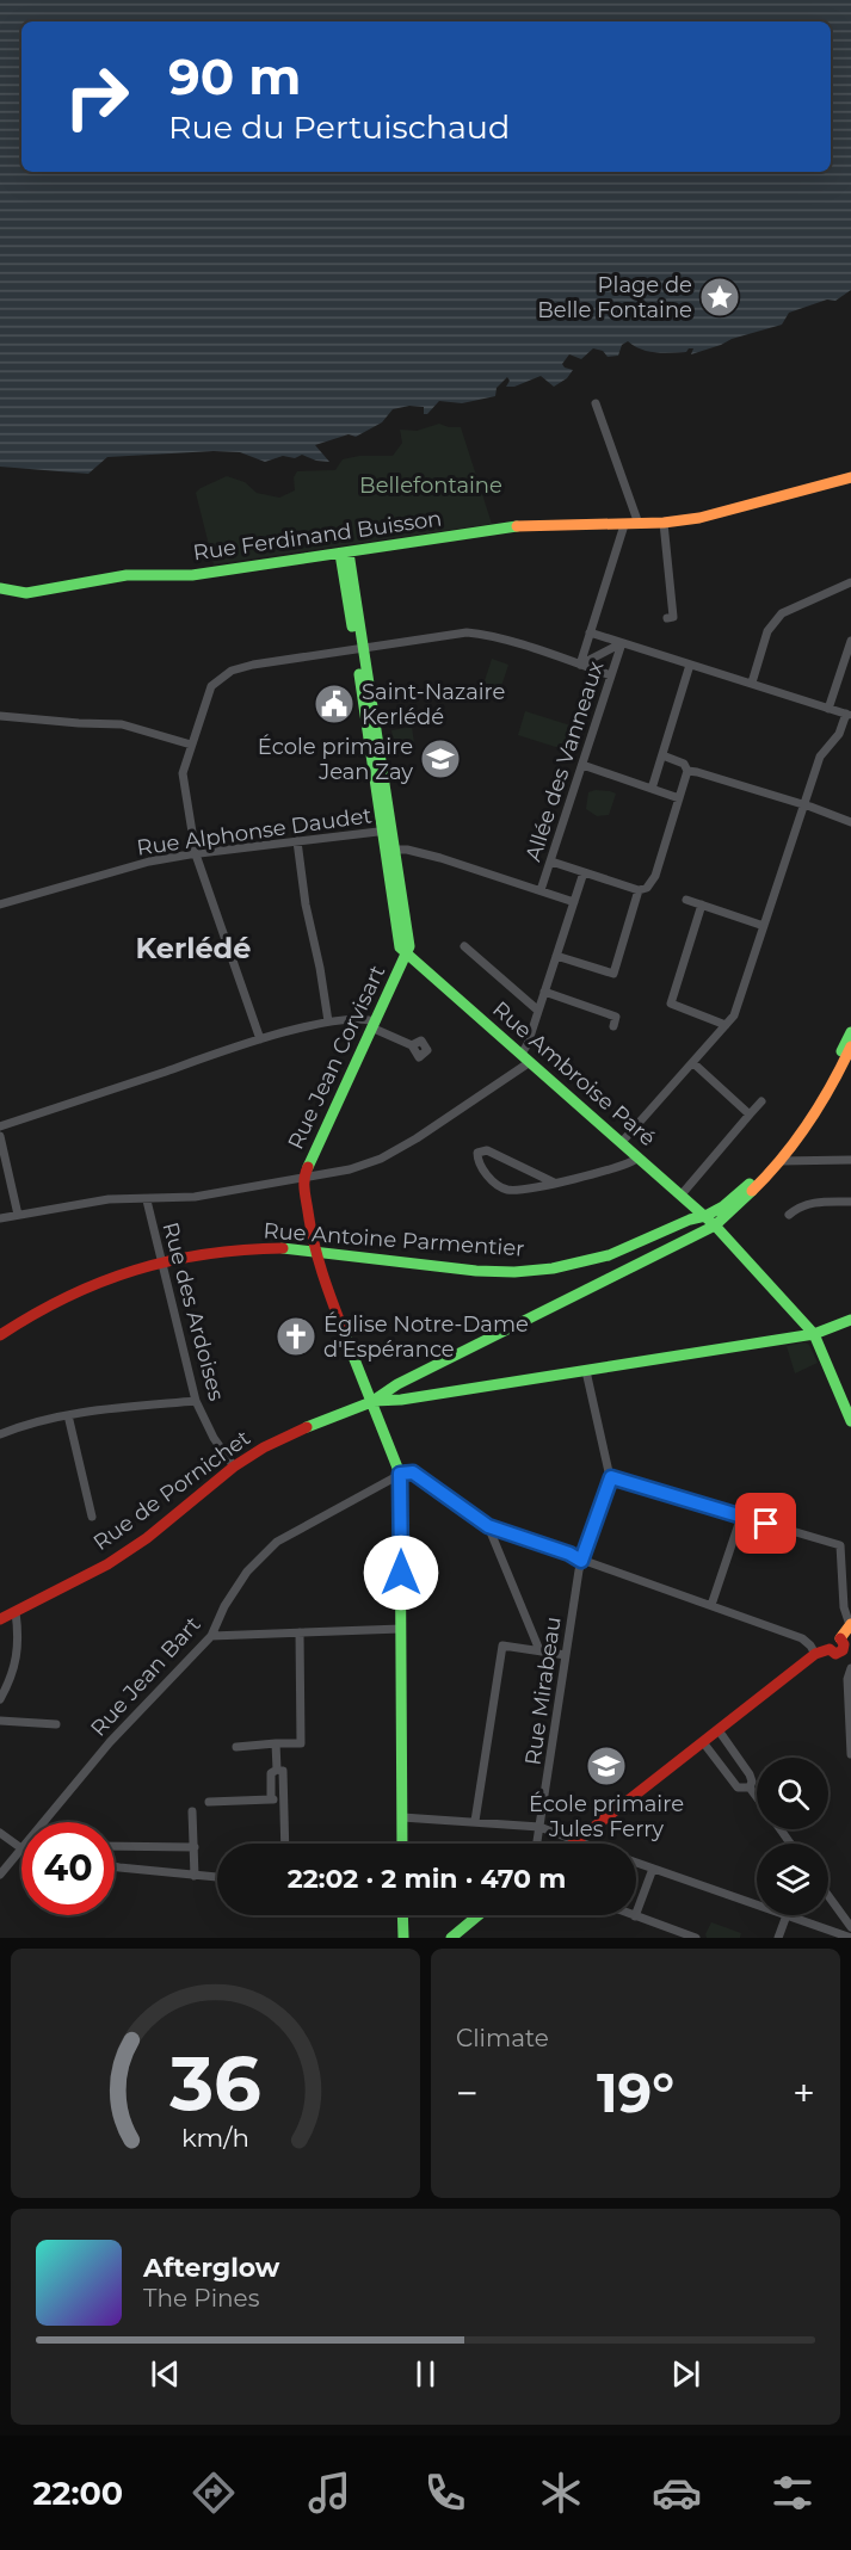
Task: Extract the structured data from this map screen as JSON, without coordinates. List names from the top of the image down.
{
  "streets": {
    "street": [
      "Rue Ferdinand Buisson",
      "Allée des Vanneaux",
      "Rue Alphonse Daudet",
      "Rue Jean Corvisart",
      "Rue Ambroise Paré",
      "Rue Antoine Parmentier",
      "Rue des Ardoises",
      "Rue de Pornichet",
      "Rue Jean Bart",
      "Rue Mirabeau"
    ]
  },
  "crossings": [
    ["Rue Jean Corvisart", "Rue Ambroise Paré"],
    ["Rue Ambroise Paré", "Rue Antoine Parmentier"],
    ["Rue Ambroise Paré", "Rue de Pornichet"],
    ["Rue Antoine Parmentier", "Rue des Ardoises"],
    ["Rue des Ardoises", "Rue de Pornichet"]
  ],
  "districts": ["Kerlédé"],
  "parks": ["Bellefontaine"],
  "places": {
    "place": ["Plage de Belle Fontaine"],
    "public building": ["Saint-Nazaire Kerlédé"],
    "school or university": ["École primaire Jean Zay", "École primaire Jules Ferry"],
    "church": ["Église Notre-Dame d'Espérance"]
  },
  "page": {
    "turn": ["90 m", "Rue du Pertuischaud"],
    "limit": "40",
    "trip": "22:02 · 2 min · 470 m",
    "tile": "Climate",
    "heat": ["−", "19°", "+"],
    "song": ["Afterglow", "The Pines"],
    "tabs": "22:00",
    "gauge": ["36", "km/h"]
  }
}
